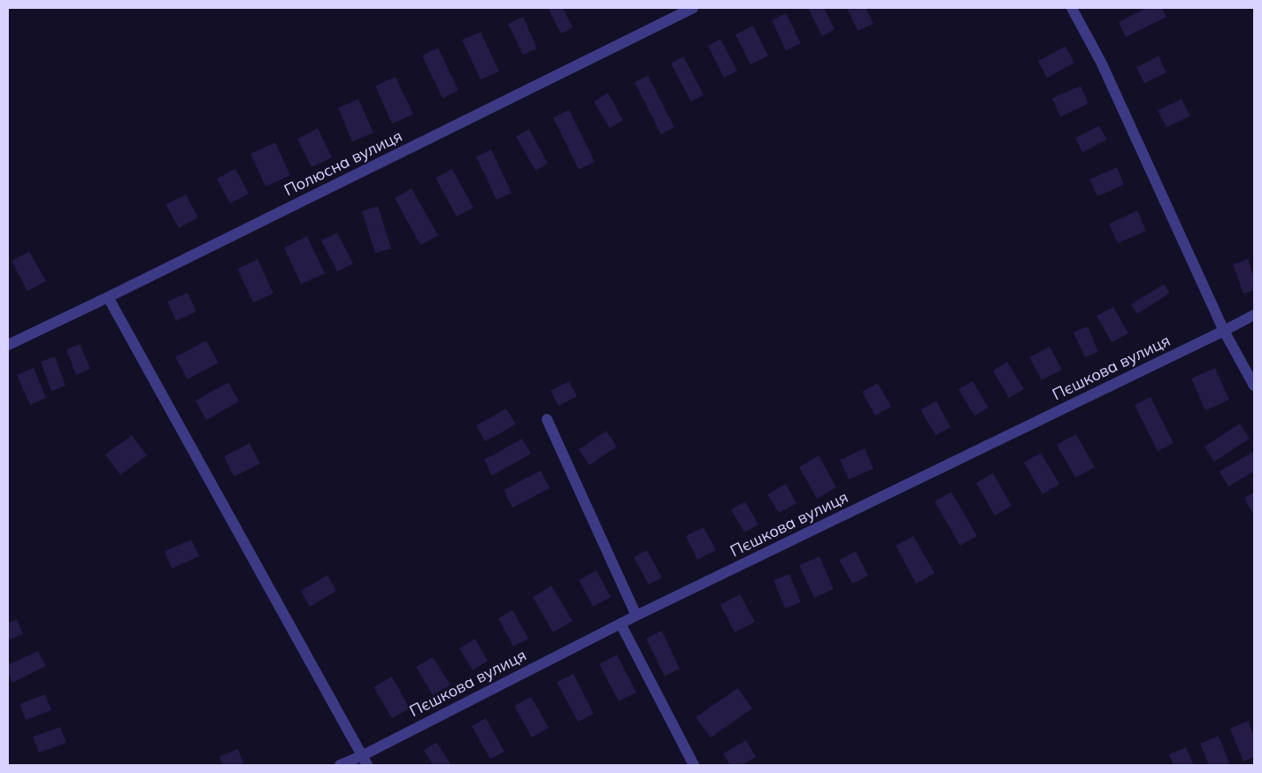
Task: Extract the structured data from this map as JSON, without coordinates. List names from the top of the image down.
{
  "streets": {
    "street": ["Полюсна вулиця", "Пєшкова вулиця"]
  }
}
